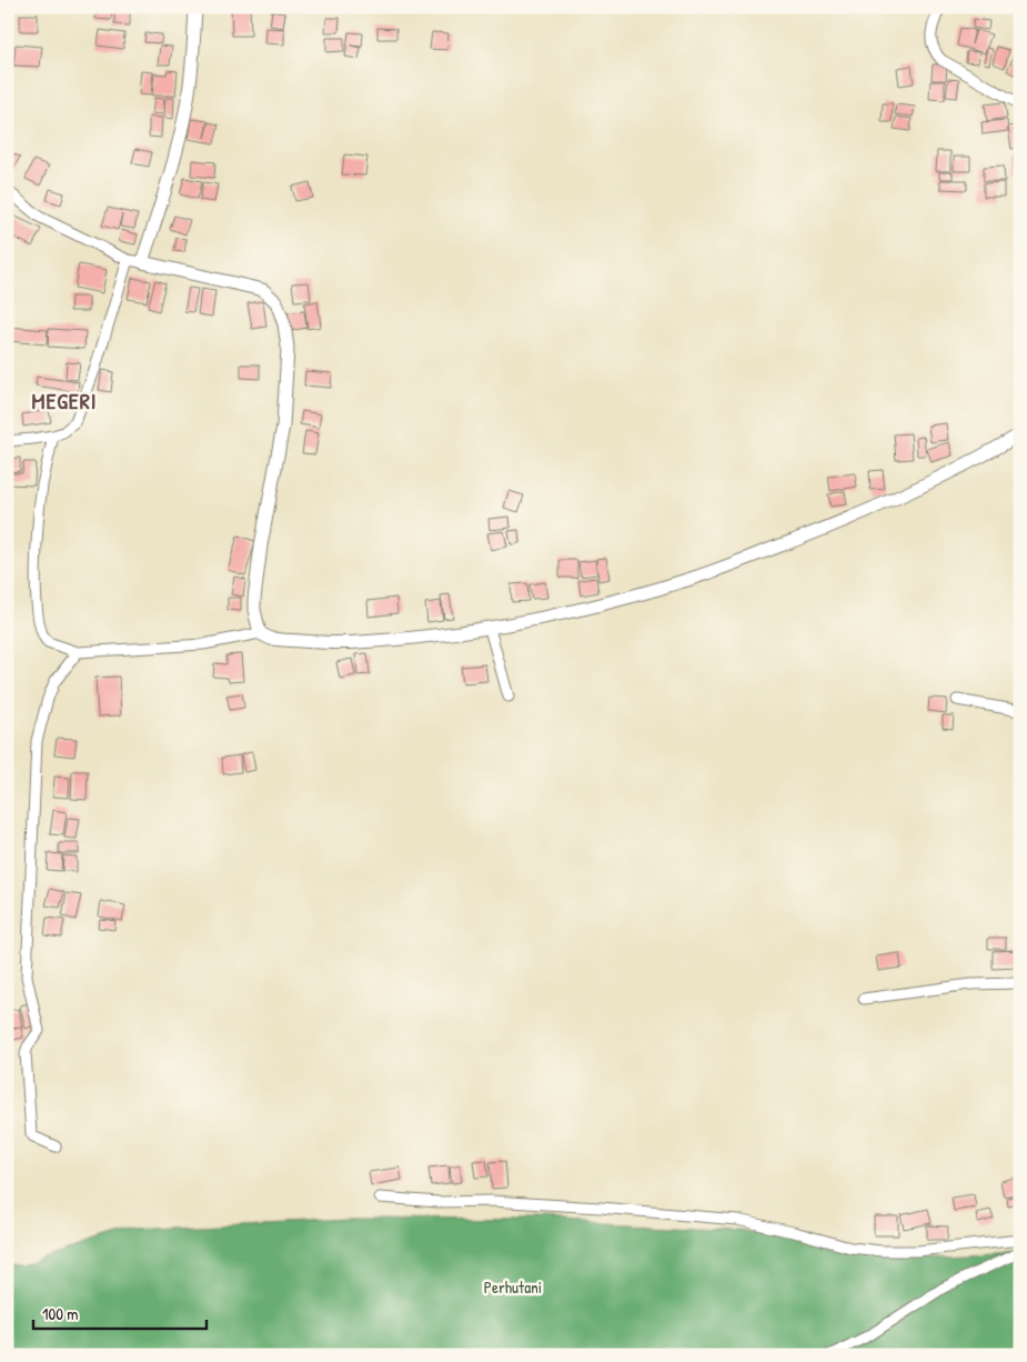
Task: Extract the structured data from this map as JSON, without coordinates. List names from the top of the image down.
{
  "districts": ["MEGERI"],
  "parks": ["Perhutani"],
  "scale_bar": "100 m"
}
